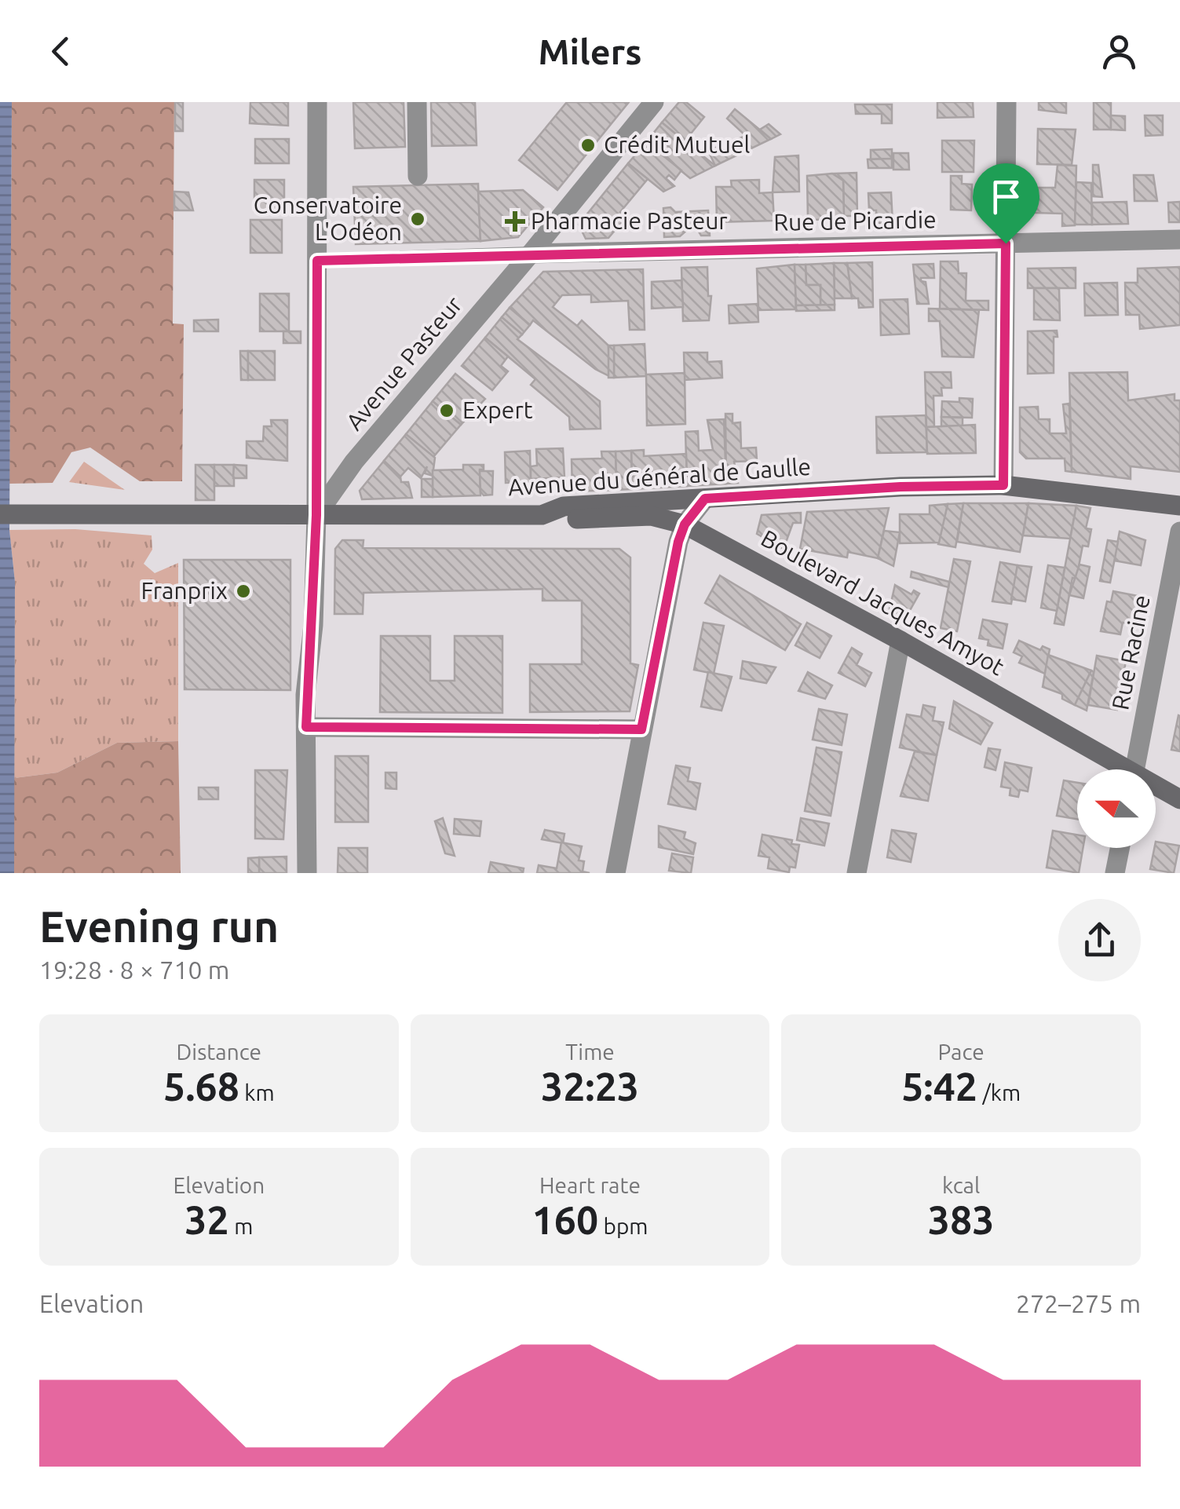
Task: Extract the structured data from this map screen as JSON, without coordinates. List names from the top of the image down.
{
  "streets": {
    "main road": ["Avenue du Général de Gaulle", "Boulevard Jacques Amyot"],
    "street": ["Rue de Picardie", "Avenue Pasteur", "Rue Racine"]
  },
  "crossings": [
    ["Rue de Picardie", "Avenue Pasteur"],
    ["Avenue Pasteur", "Avenue du Général de Gaulle"],
    ["Avenue du Général de Gaulle", "Boulevard Jacques Amyot"]
  ],
  "places": {
    "other": [
      "Crédit Mutuel",
      "Conservatoire L'Odéon",
      "Expert",
      "Franprix"
    ],
    "health": ["Pharmacie Pasteur"]
  },
  "north": "left",
  "page": {
    "header": "Milers",
    "heading": ["Evening run", "19:28 · 8 × 710 m"],
    "stats": [
      ["Distance", "5.68 km"],
      ["Time", "32:23"],
      ["Pace", "5:42 /km"],
      ["Elevation", "32 m"],
      ["Heart rate", "160 bpm"],
      ["kcal", "383"]
    ],
    "chart": ["Elevation", "272–275 m"]
  }
}
